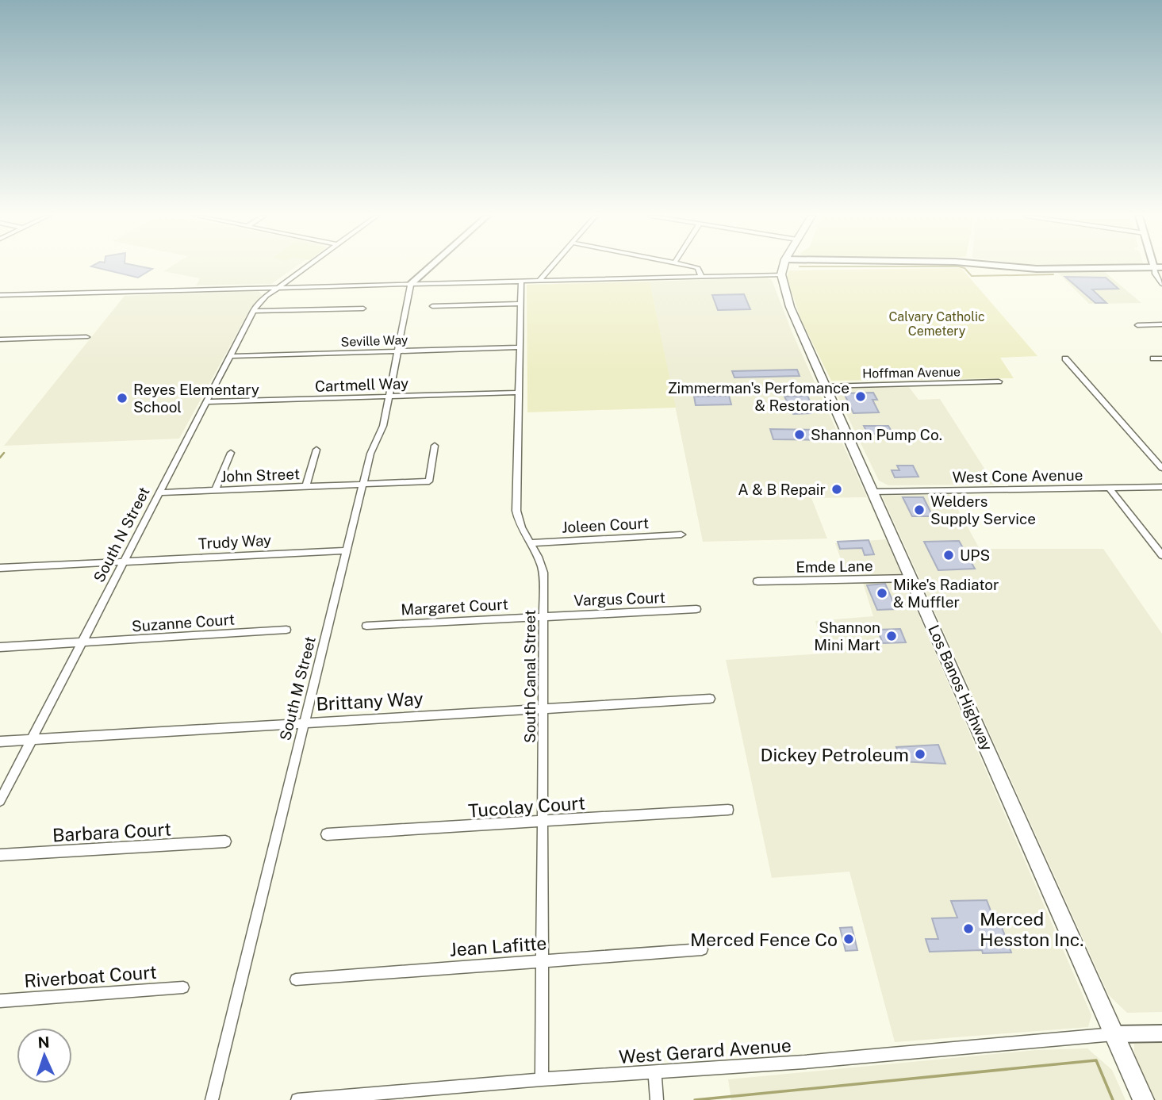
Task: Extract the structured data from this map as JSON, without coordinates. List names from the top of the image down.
{
  "streets": {
    "highway": ["Los Banos Highway"],
    "street": [
      "Seville Way",
      "Hoffman Avenue",
      "Cartmell Way",
      "John Street",
      "West Cone Avenue",
      "Joleen Court",
      "South N Street",
      "Trudy Way",
      "Emde Lane",
      "Vargus Court",
      "Margaret Court",
      "Suzanne Court",
      "South Canal Street",
      "South M Street",
      "Brittany Way",
      "Tucolay Court",
      "Barbara Court",
      "Jean Lafitte",
      "Riverboat Court",
      "West Gerard Avenue"
    ]
  },
  "crossings": [
    ["Seville Way", "South N Street"],
    ["Seville Way", "South Canal Street"],
    ["Seville Way", "South M Street"],
    ["Hoffman Avenue", "Los Banos Highway"],
    ["Cartmell Way", "South N Street"],
    ["Cartmell Way", "South Canal Street"],
    ["Cartmell Way", "South M Street"],
    ["John Street", "South N Street"],
    ["John Street", "South M Street"],
    ["West Cone Avenue", "Los Banos Highway"],
    ["Joleen Court", "South Canal Street"],
    ["South N Street", "Trudy Way"],
    ["South N Street", "Suzanne Court"],
    ["South N Street", "Brittany Way"],
    ["Trudy Way", "South M Street"],
    ["Emde Lane", "Los Banos Highway"],
    ["Vargus Court", "Margaret Court"],
    ["Vargus Court", "South Canal Street"],
    ["Margaret Court", "South Canal Street"],
    ["South Canal Street", "Brittany Way"],
    ["South Canal Street", "Tucolay Court"],
    ["South Canal Street", "Jean Lafitte"],
    ["South Canal Street", "West Gerard Avenue"],
    ["Los Banos Highway", "West Gerard Avenue"],
    ["South M Street", "Brittany Way"]
  ],
  "parks": ["Calvary Catholic Cemetery"],
  "places": [
    "Zimmerman's Perfomance & Restoration",
    "Reyes Elementary School",
    "Shannon Pump Co.",
    "A & B Repair",
    "Welders Supply Service",
    "UPS",
    "Mike's Radiator & Muffler",
    "Shannon Mini Mart",
    "Dickey Petroleum",
    "Merced Hesston Inc.",
    "Merced Fence Co"
  ],
  "north": "top"
}
